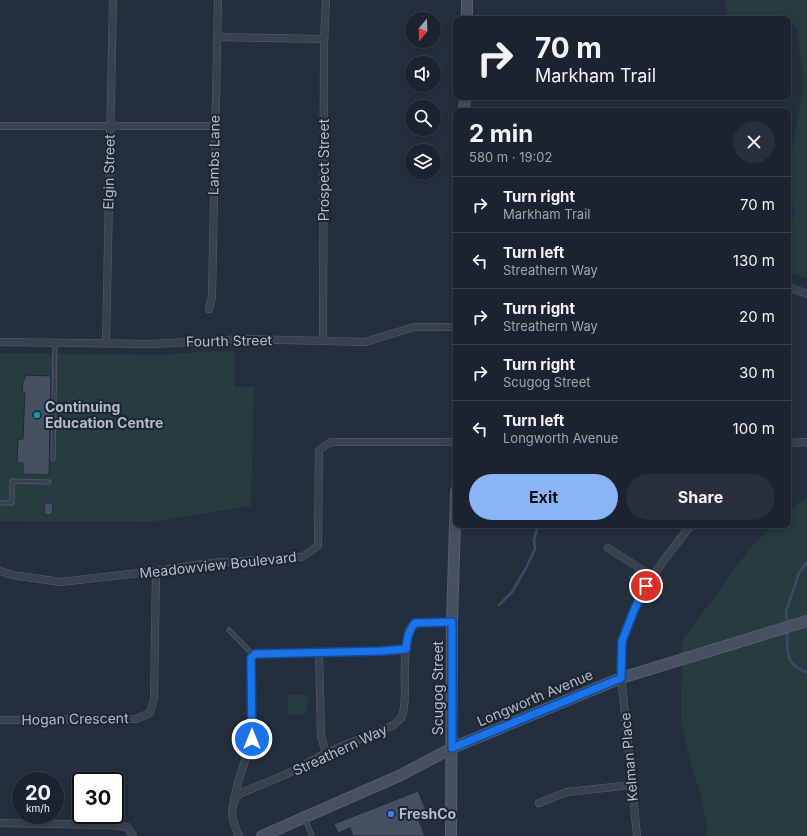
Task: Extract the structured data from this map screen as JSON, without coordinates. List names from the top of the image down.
{
  "streets": {
    "street": [
      "Lambs Lane",
      "Prospect Street",
      "Elgin Street",
      "Fourth Street",
      "Meadowview Boulevard",
      "Scugog Street",
      "Longworth Avenue",
      "Hogan Crescent",
      "Streathern Way",
      "Kelman Place"
    ]
  },
  "crossings": [
    ["Prospect Street", "Fourth Street"],
    ["Elgin Street", "Fourth Street"],
    ["Meadowview Boulevard", "Hogan Crescent"],
    ["Scugog Street", "Longworth Avenue"],
    ["Scugog Street", "Streathern Way"],
    ["Longworth Avenue", "Kelman Place"]
  ],
  "places": ["Continuing Education Centre", "FreshCo"],
  "north": "bottom",
  "page": {
    "turn": ["70 m", "Markham Trail"],
    "heading": ["2 min", "580 m · 19:02"],
    "list": [
      {
        "name": "Turn right",
        "note": "Markham Trail",
        "value": "70 m"
      },
      {
        "name": "Turn left",
        "note": "Streathern Way",
        "value": "130 m"
      },
      {
        "name": "Turn right",
        "note": "Streathern Way",
        "value": "20 m"
      },
      {
        "name": "Turn right",
        "note": "Scugog Street",
        "value": "30 m"
      },
      {
        "name": "Turn left",
        "note": "Longworth Avenue",
        "value": "100 m"
      }
    ],
    "buttons": ["Exit", "Share"],
    "speed": "20 km/h",
    "limit": "30"
  }
}
